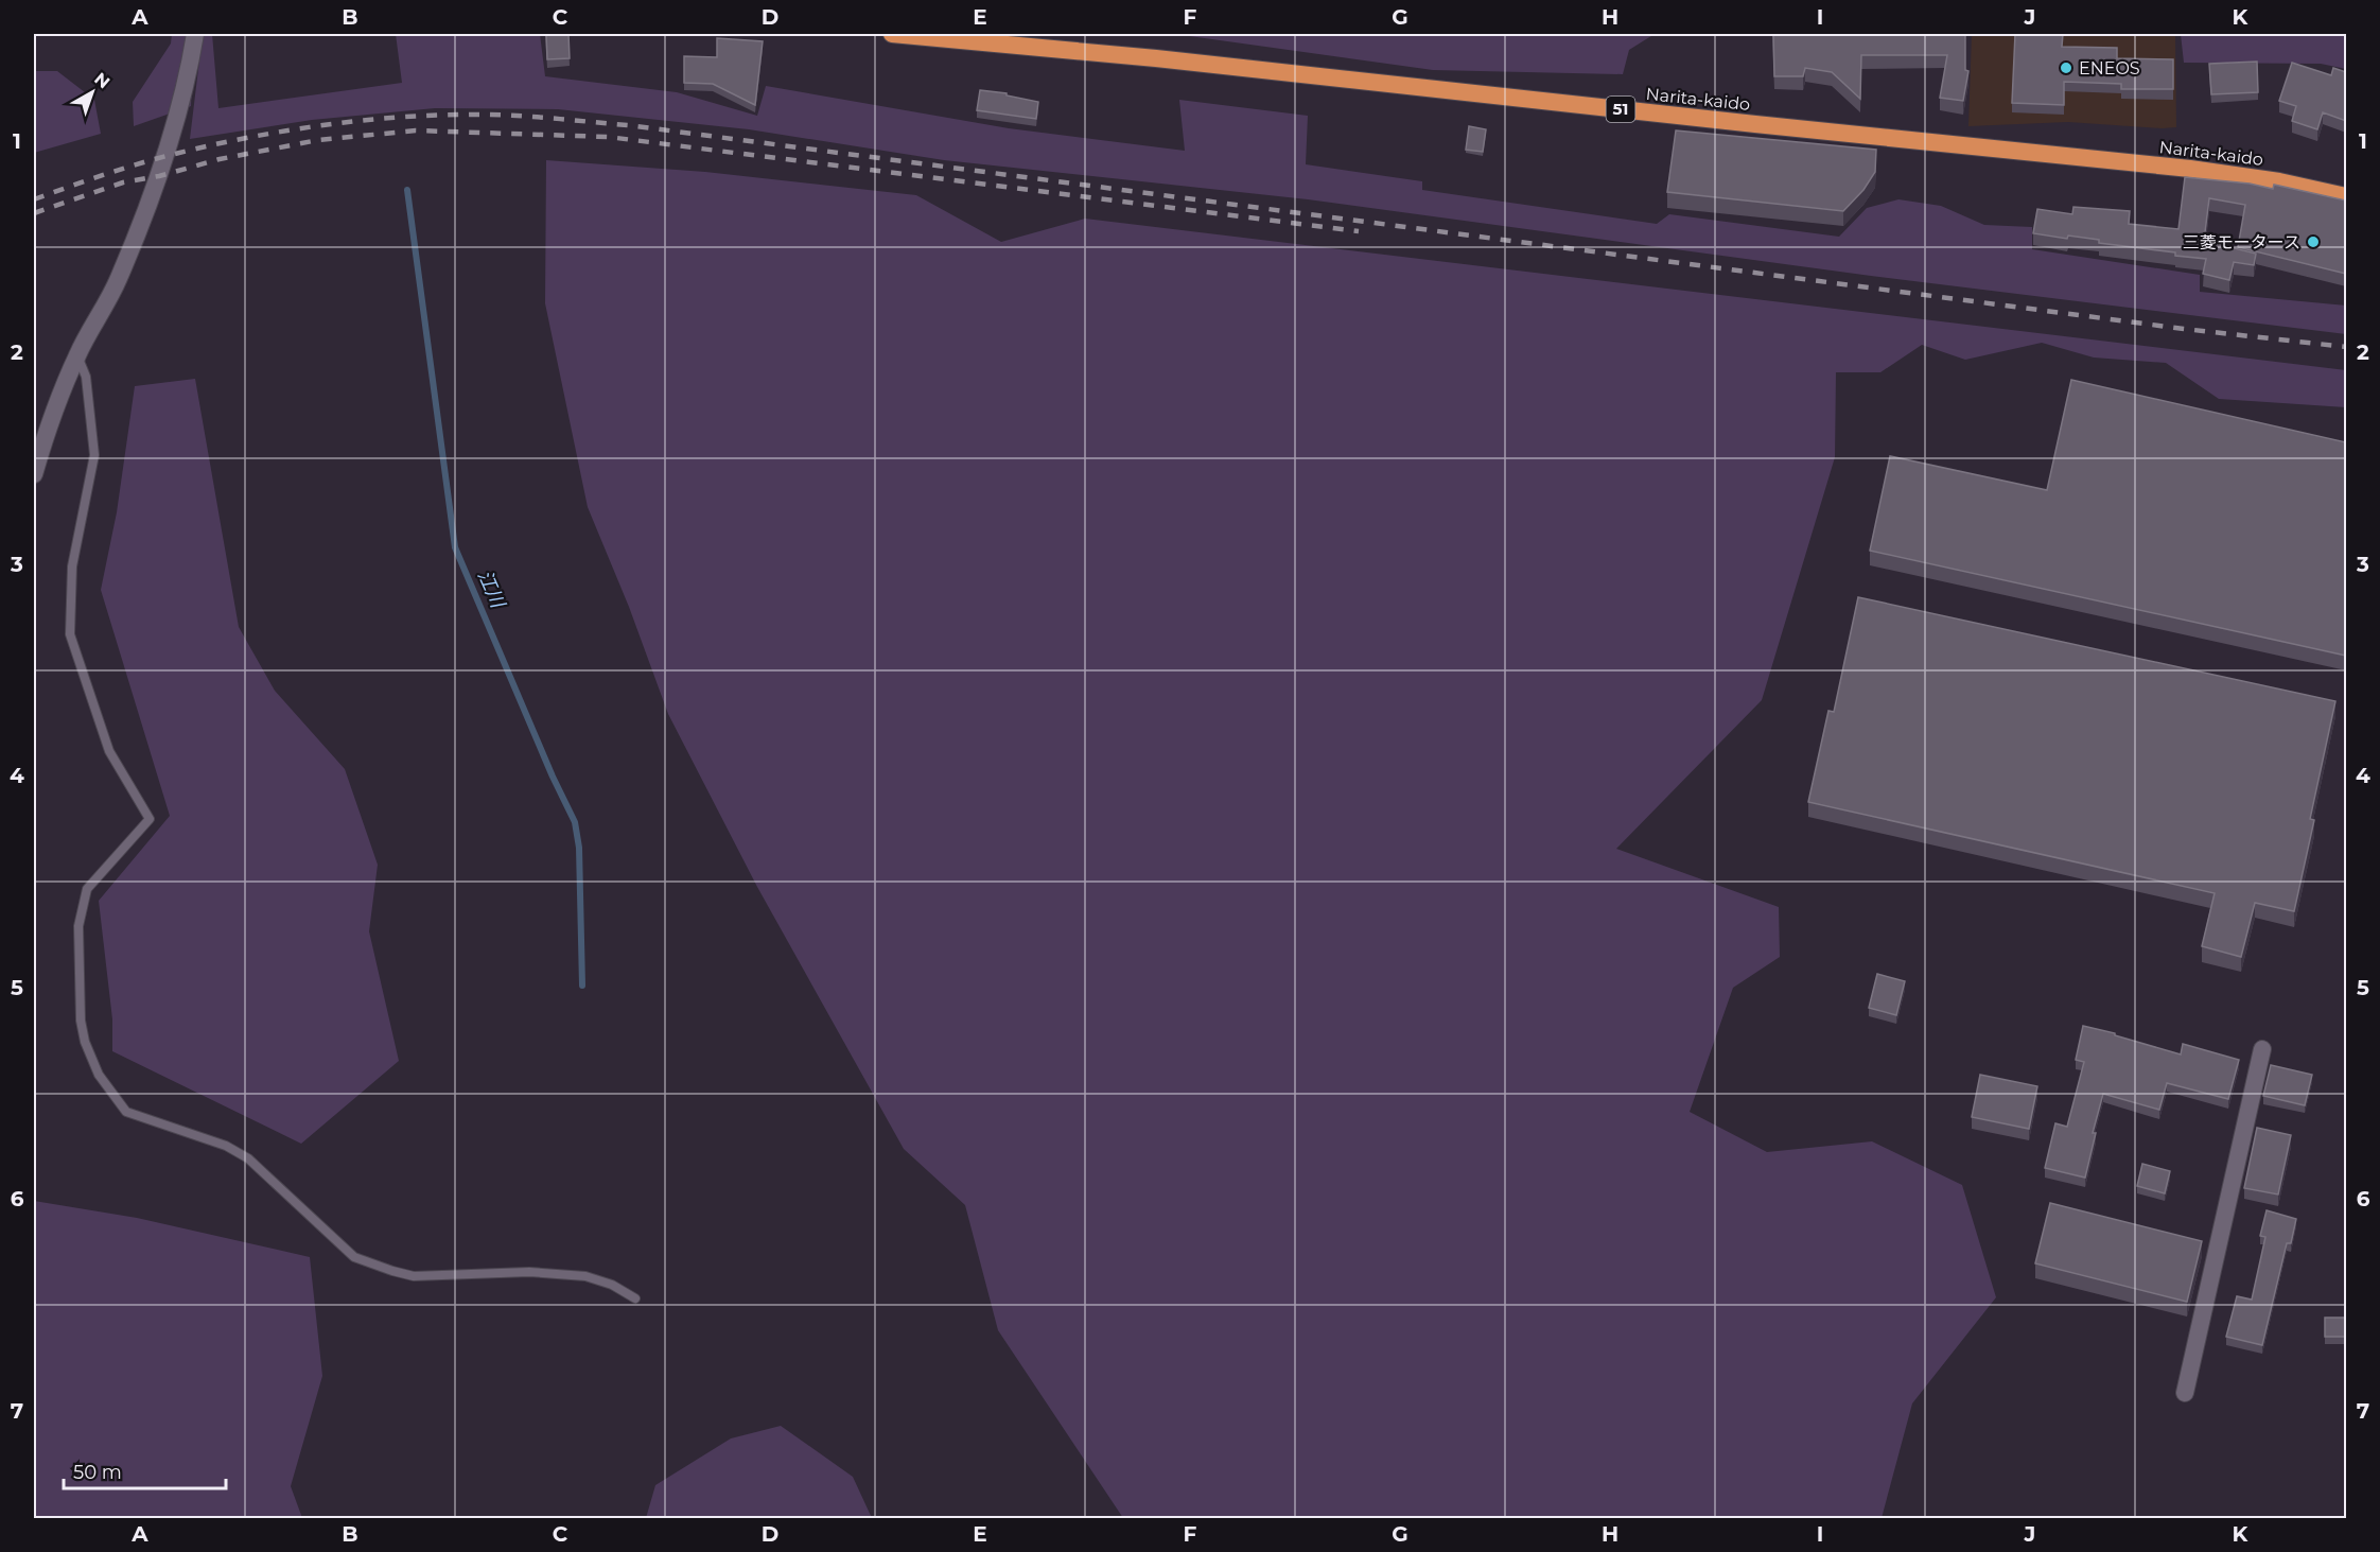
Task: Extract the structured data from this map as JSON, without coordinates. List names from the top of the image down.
{
  "streets": {
    "highway": ["Narita-kaido", "51"]
  },
  "water": ["江川"],
  "places": ["ENEOS", "三菱モータース"],
  "scale_bar": "50 m",
  "north": "top right",
  "grid": {
    "columns": [
      "A",
      "B",
      "C",
      "D",
      "E",
      "F",
      "G",
      "H",
      "I",
      "J",
      "K"
    ],
    "rows": [
      "1",
      "2",
      "3",
      "4",
      "5",
      "6",
      "7"
    ]
  }
}
